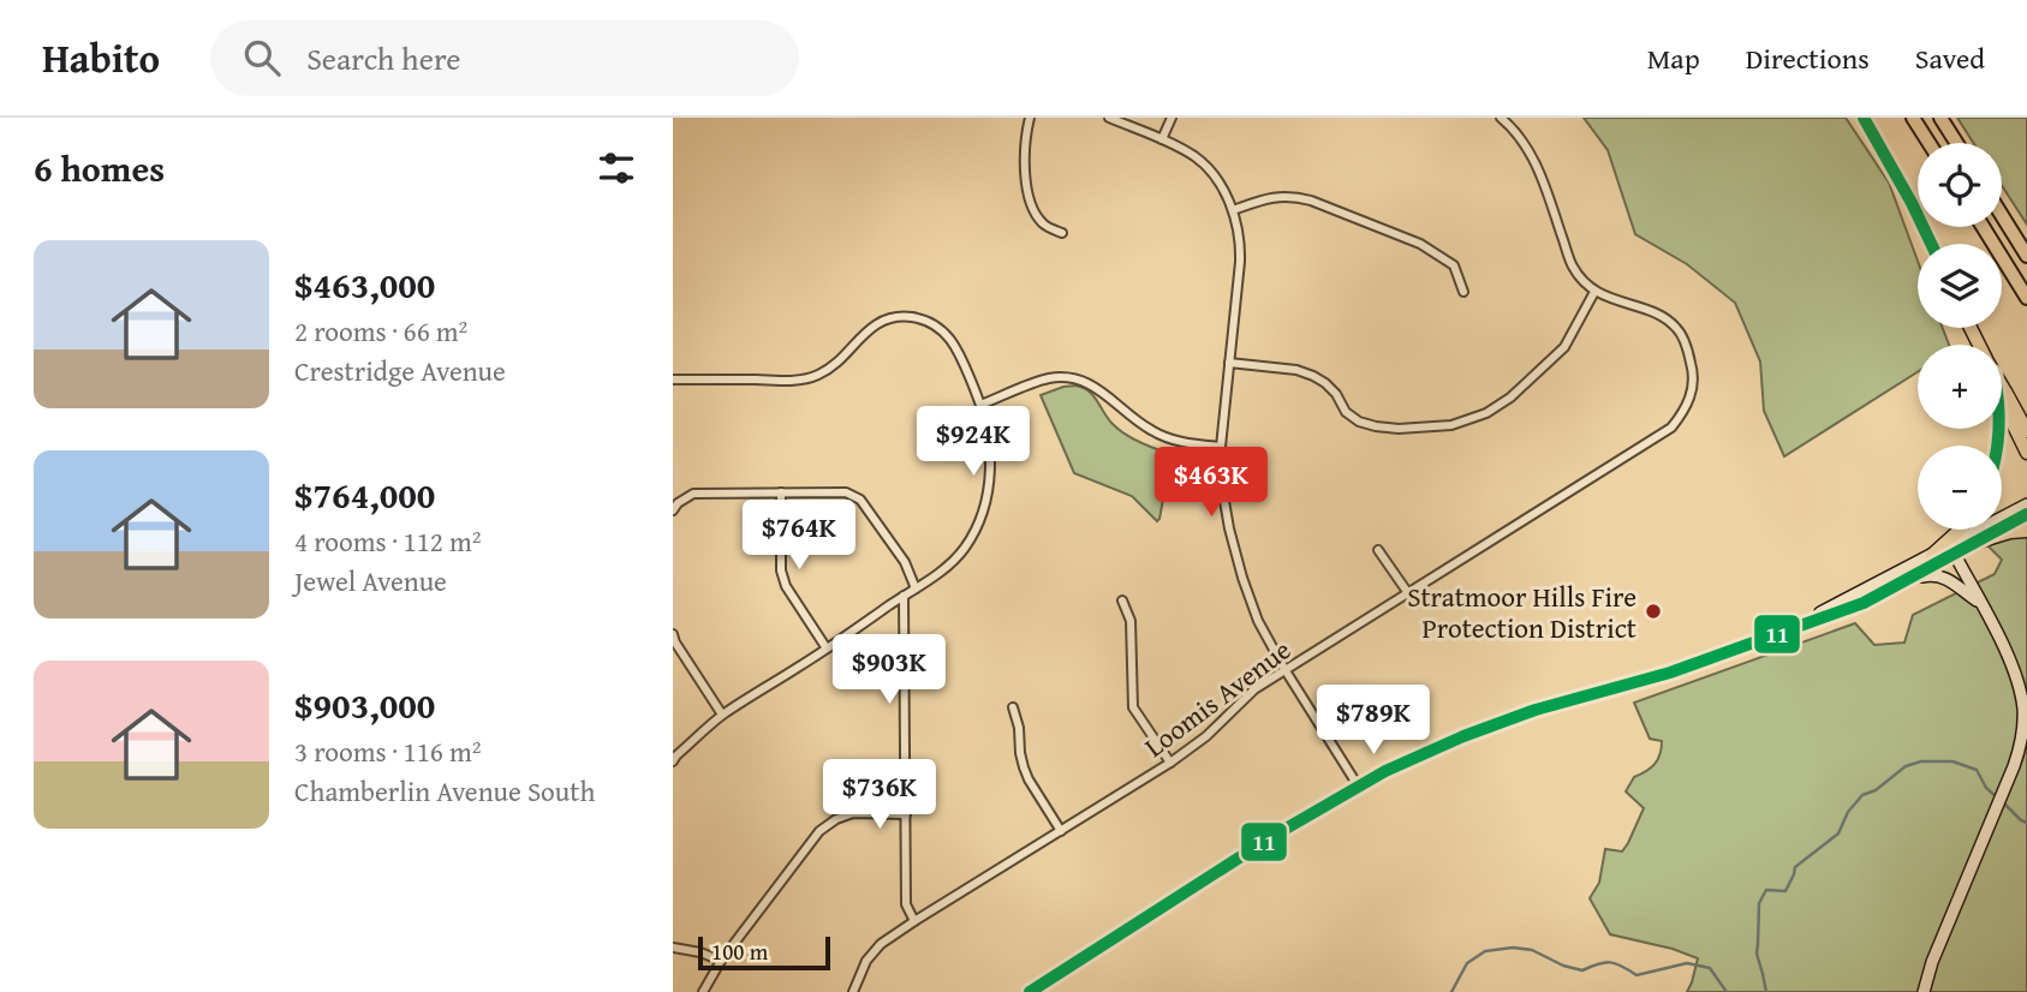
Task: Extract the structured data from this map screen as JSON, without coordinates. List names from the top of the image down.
{
  "streets": {
    "street": ["Loomis Avenue"]
  },
  "places": ["Stratmoor Hills Fire Protection District"],
  "lines": ["transit line 11"],
  "scale_bar": "100 m",
  "page": {
    "header": "Habito",
    "search": "Search here",
    "nav": ["Map", "Directions", "Saved"],
    "heading": "6 homes",
    "map_buttons": ["+", "−"],
    "list": [
      {
        "name": "$463,000",
        "note": "2 rooms · 66 m² · Crestridge Avenue"
      },
      {
        "name": "$764,000",
        "note": "4 rooms · 112 m² · Jewel Avenue"
      },
      {
        "name": "$903,000",
        "note": "3 rooms · 116 m² · Chamberlin Avenue South"
      }
    ],
    "price": [
      "$924K",
      "$463K",
      "$764K",
      "$903K",
      "$789K",
      "$736K"
    ],
    "scale": "100 m"
  }
}
